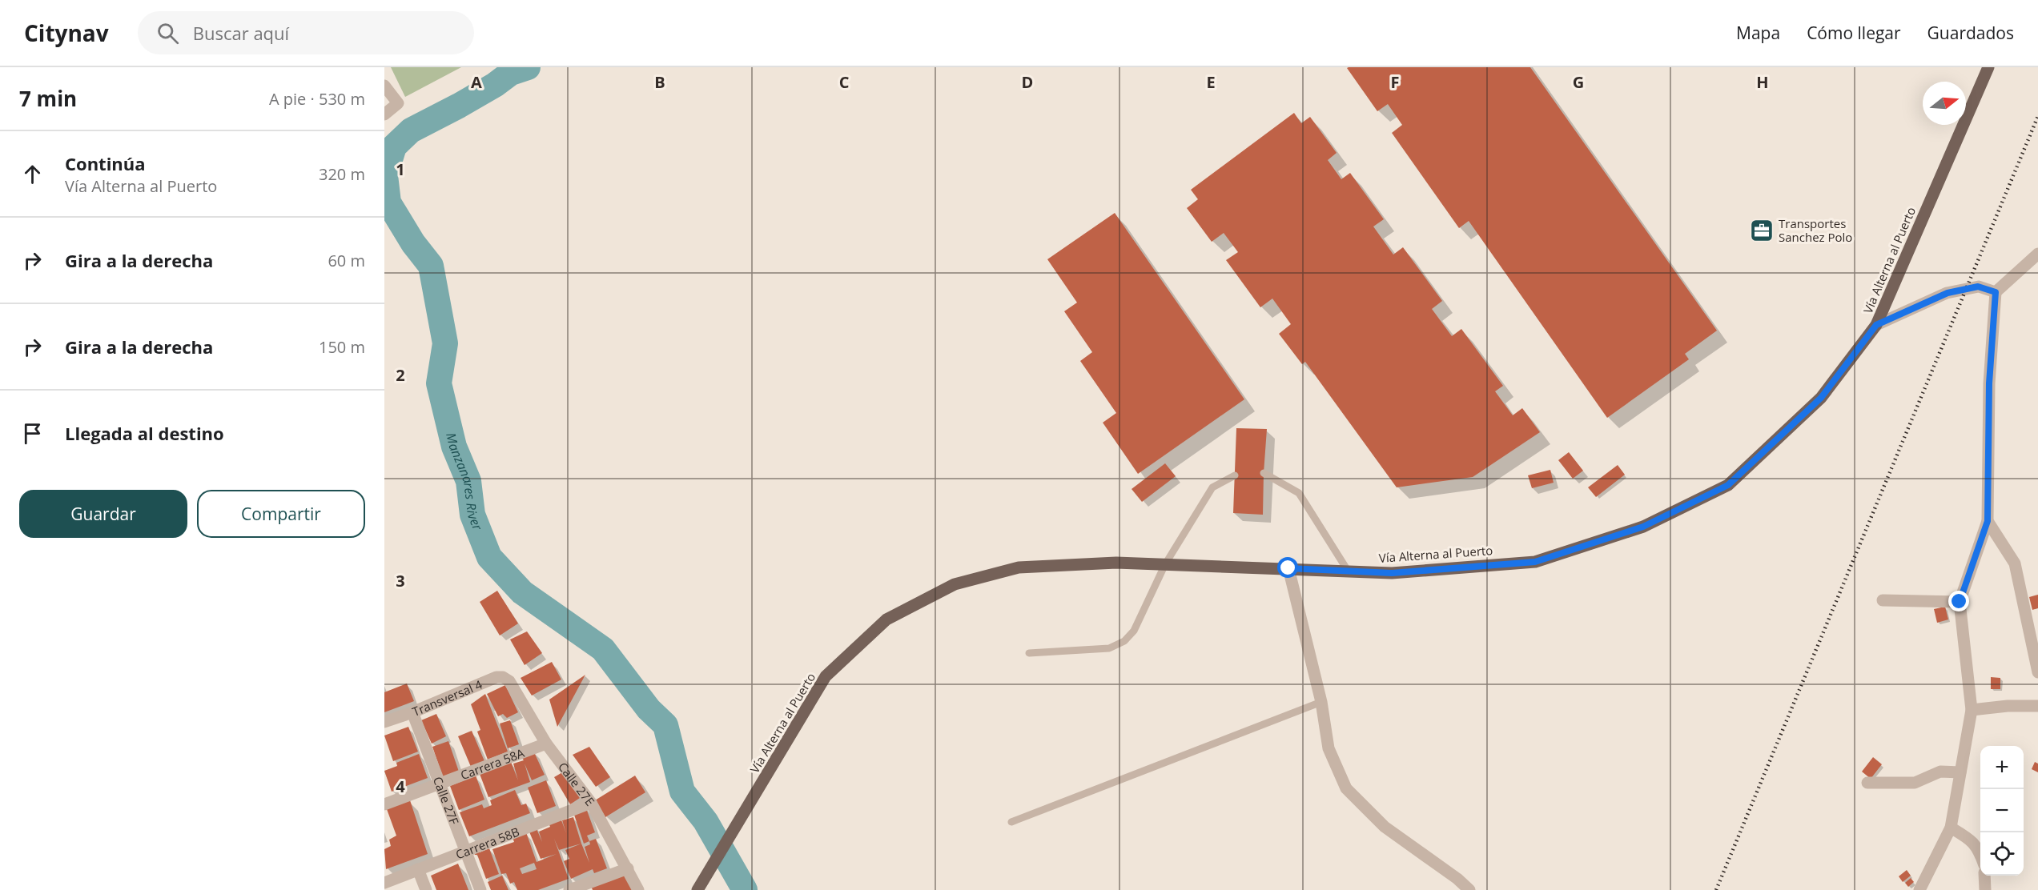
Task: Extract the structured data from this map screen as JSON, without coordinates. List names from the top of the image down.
{
  "streets": {
    "main road": ["Vía Alterna al Puerto"],
    "street": [
      "Transversal 4",
      "Carrera 58A",
      "Calle 27E",
      "Calle 27F",
      "Carrera 58B"
    ]
  },
  "crossings": [
    ["Transversal 4", "Calle 27E"],
    ["Transversal 4", "Calle 27F"],
    ["Carrera 58A", "Calle 27E"],
    ["Carrera 58A", "Calle 27F"],
    ["Calle 27E", "Carrera 58B"],
    ["Calle 27F", "Carrera 58B"]
  ],
  "water": ["Manzanares River"],
  "places": {
    "office": ["Transportes Sanchez Polo"]
  },
  "north": "right",
  "page": {
    "header": "Citynav",
    "search": "Buscar aquí",
    "nav": ["Mapa", "Cómo llegar", "Guardados"],
    "heading": ["7 min", "A pie · 530 m"],
    "list": [
      ["Continúa", "Vía Alterna al Puerto", "320 m"],
      ["Gira a la derecha", "60 m"],
      ["Gira a la derecha", "150 m"],
      "Llegada al destino"
    ],
    "buttons": ["Guardar", "Compartir"],
    "map_buttons": ["+", "−"]
  },
  "grid": {
    "columns": [
      "A",
      "B",
      "C",
      "D",
      "E",
      "F",
      "G",
      "H"
    ],
    "rows": [
      "1",
      "2",
      "3",
      "4"
    ]
  }
}
